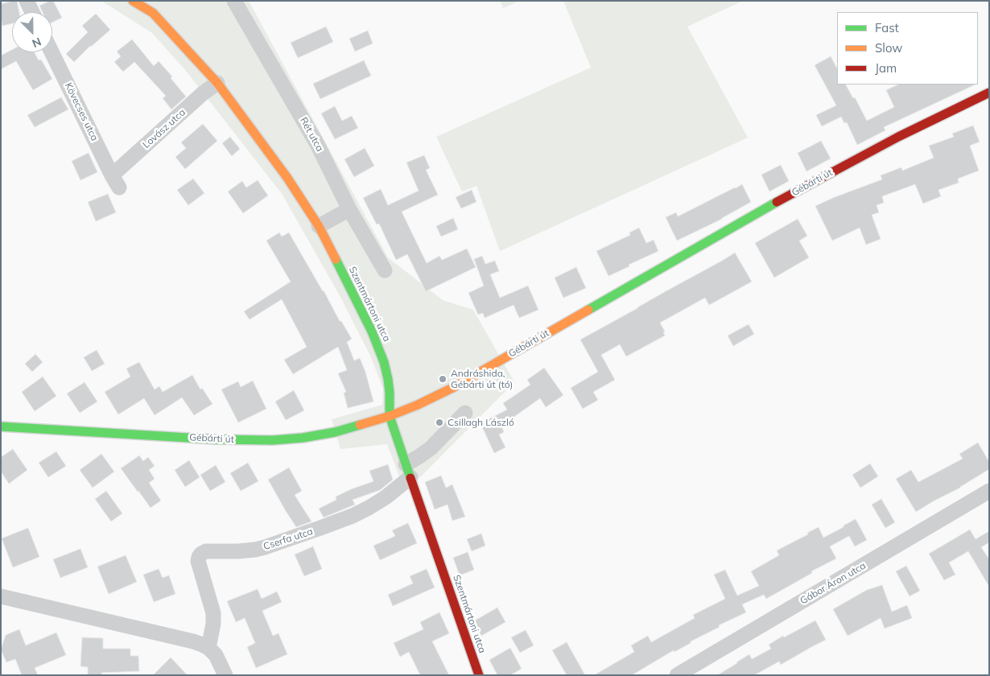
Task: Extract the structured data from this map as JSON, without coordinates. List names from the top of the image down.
{
  "streets": {
    "main road": ["Gébárti út", "Szentmártoni utca"],
    "street": [
      "Kövecses utca",
      "Lovász utca",
      "Rét utca",
      "Cserfa utca",
      "Gábor Áron utca"
    ]
  },
  "crossings": [
    ["Kövecses utca", "Lovász utca"],
    ["Lovász utca", "Szentmártoni utca"],
    ["Gébárti út", "Szentmártoni utca"],
    ["Szentmártoni utca", "Cserfa utca"]
  ],
  "places": ["Andráshida, Gébárti út (tó)", "Csillagh László"],
  "legend": ["Fast", "Slow", "Jam"],
  "north": "bottom right"
}
